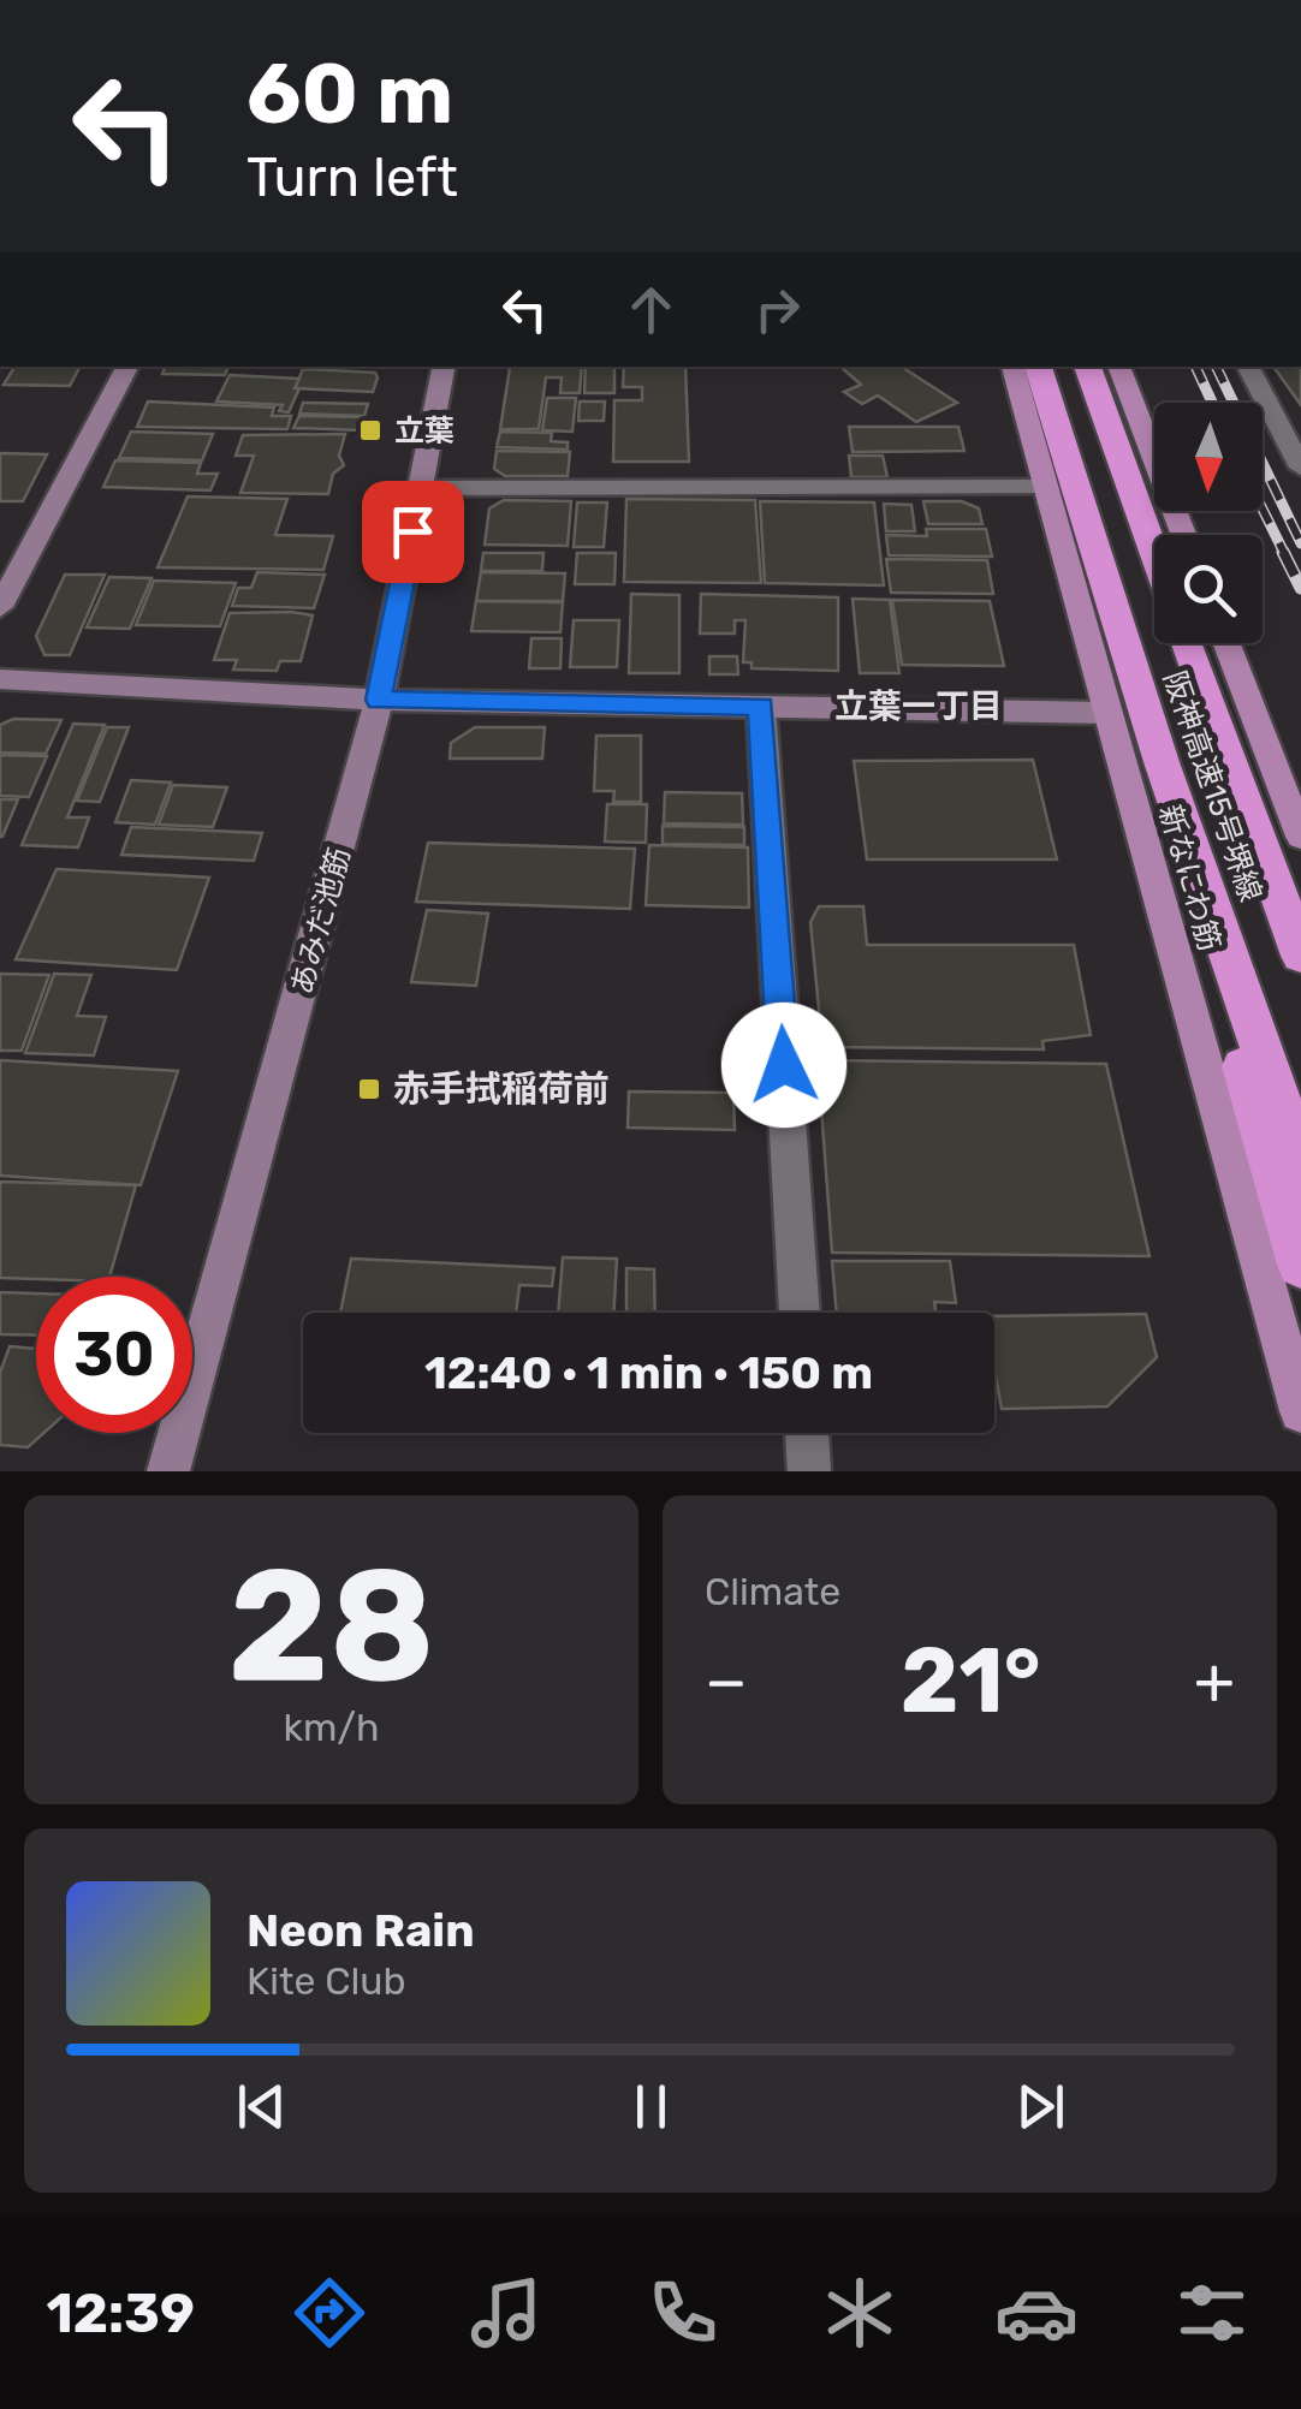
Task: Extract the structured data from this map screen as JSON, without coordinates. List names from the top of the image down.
{
  "streets": {
    "highway": ["阪神高速15号堺線"],
    "main road": ["新なにわ筋"],
    "street": ["あみだ池筋"]
  },
  "districts": ["立葉一丁目"],
  "places": {
    "transit": ["立葉", "赤手拭稲荷前"]
  },
  "north": "bottom",
  "page": {
    "turn": ["60 m", "Turn left"],
    "limit": "30",
    "trip": "12:40 · 1 min · 150 m",
    "tile": [
      ["28", "km/h"],
      "Climate"
    ],
    "heat": ["−", "21°", "+"],
    "song": ["Neon Rain", "Kite Club"],
    "tabs": "12:39"
  }
}
